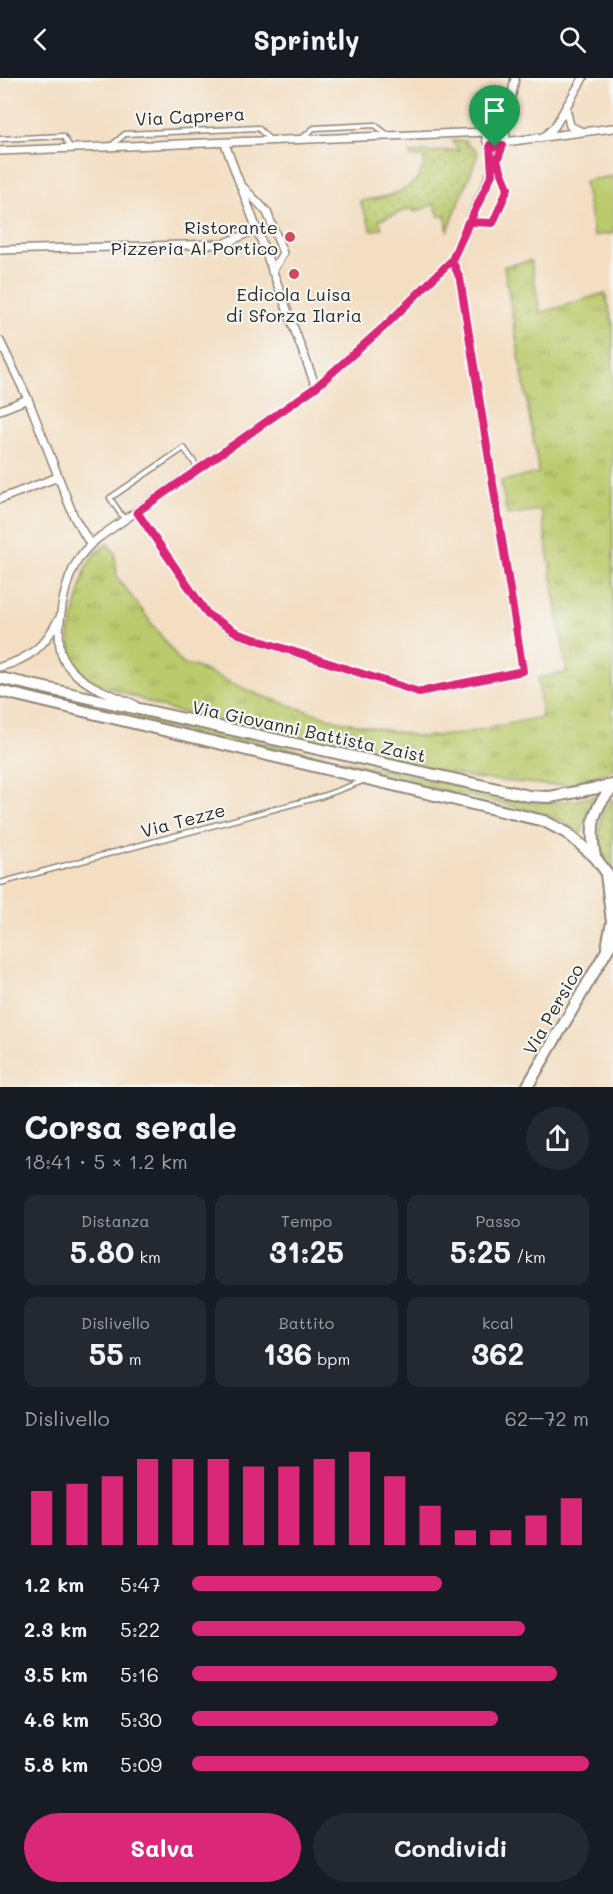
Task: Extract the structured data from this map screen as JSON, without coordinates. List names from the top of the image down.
{
  "streets": {
    "main road": ["Via Giovanni Battista Zaist", "Via Persico"],
    "street": ["Via Caprera"],
    "lane": ["Via Tezze"]
  },
  "crossings": [
    ["Via Giovanni Battista Zaist", "Via Tezze"],
    ["Via Giovanni Battista Zaist", "Via Persico"]
  ],
  "places": ["Ristorante Pizzeria Al Portico", "Edicola Luisa di Sforza Ilaria"],
  "page": {
    "header": "Sprintly",
    "heading": ["Corsa serale", "18:41 · 5 × 1.2 km"],
    "stats": [
      ["Distanza", "5.80 km"],
      ["Tempo", "31:25"],
      ["Passo", "5:25 /km"],
      ["Dislivello", "55 m"],
      ["Battito", "136 bpm"],
      ["kcal", "362"]
    ],
    "chart": ["Dislivello", "62–72 m"],
    "list": [
      {
        "name": "1.2 km",
        "note": "5:47"
      },
      {
        "name": "2.3 km",
        "note": "5:22"
      },
      {
        "name": "3.5 km",
        "note": "5:16"
      },
      {
        "name": "4.6 km",
        "note": "5:30"
      },
      {
        "name": "5.8 km",
        "note": "5:09"
      }
    ],
    "buttons": ["Salva", "Condividi"]
  }
}
